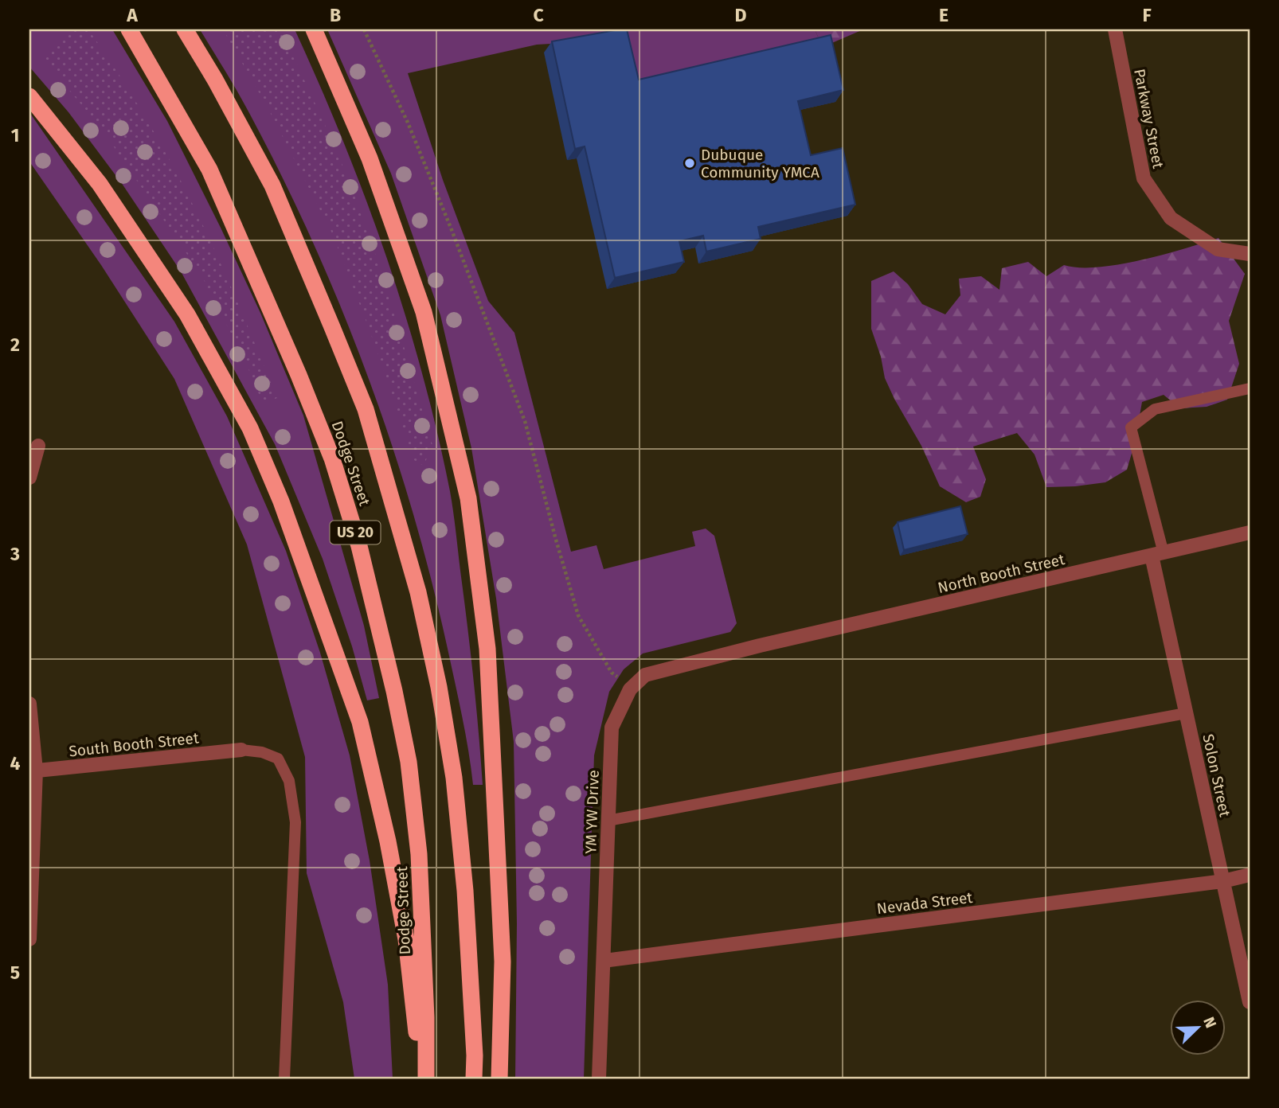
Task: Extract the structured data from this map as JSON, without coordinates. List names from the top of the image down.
{
  "streets": {
    "highway": ["Dodge Street", "US 20"],
    "street": [
      "Parkway Street",
      "North Booth Street",
      "South Booth Street",
      "Solon Street",
      "YM YW Drive",
      "Nevada Street"
    ]
  },
  "crossings": [
    ["North Booth Street", "Solon Street"],
    ["North Booth Street", "YM YW Drive"],
    ["Solon Street", "Nevada Street"],
    ["YM YW Drive", "Nevada Street"]
  ],
  "places": ["Dubuque Community YMCA"],
  "north": "top right",
  "grid": {
    "columns": [
      "A",
      "B",
      "C",
      "D",
      "E",
      "F"
    ],
    "rows": [
      "1",
      "2",
      "3",
      "4",
      "5"
    ]
  }
}
